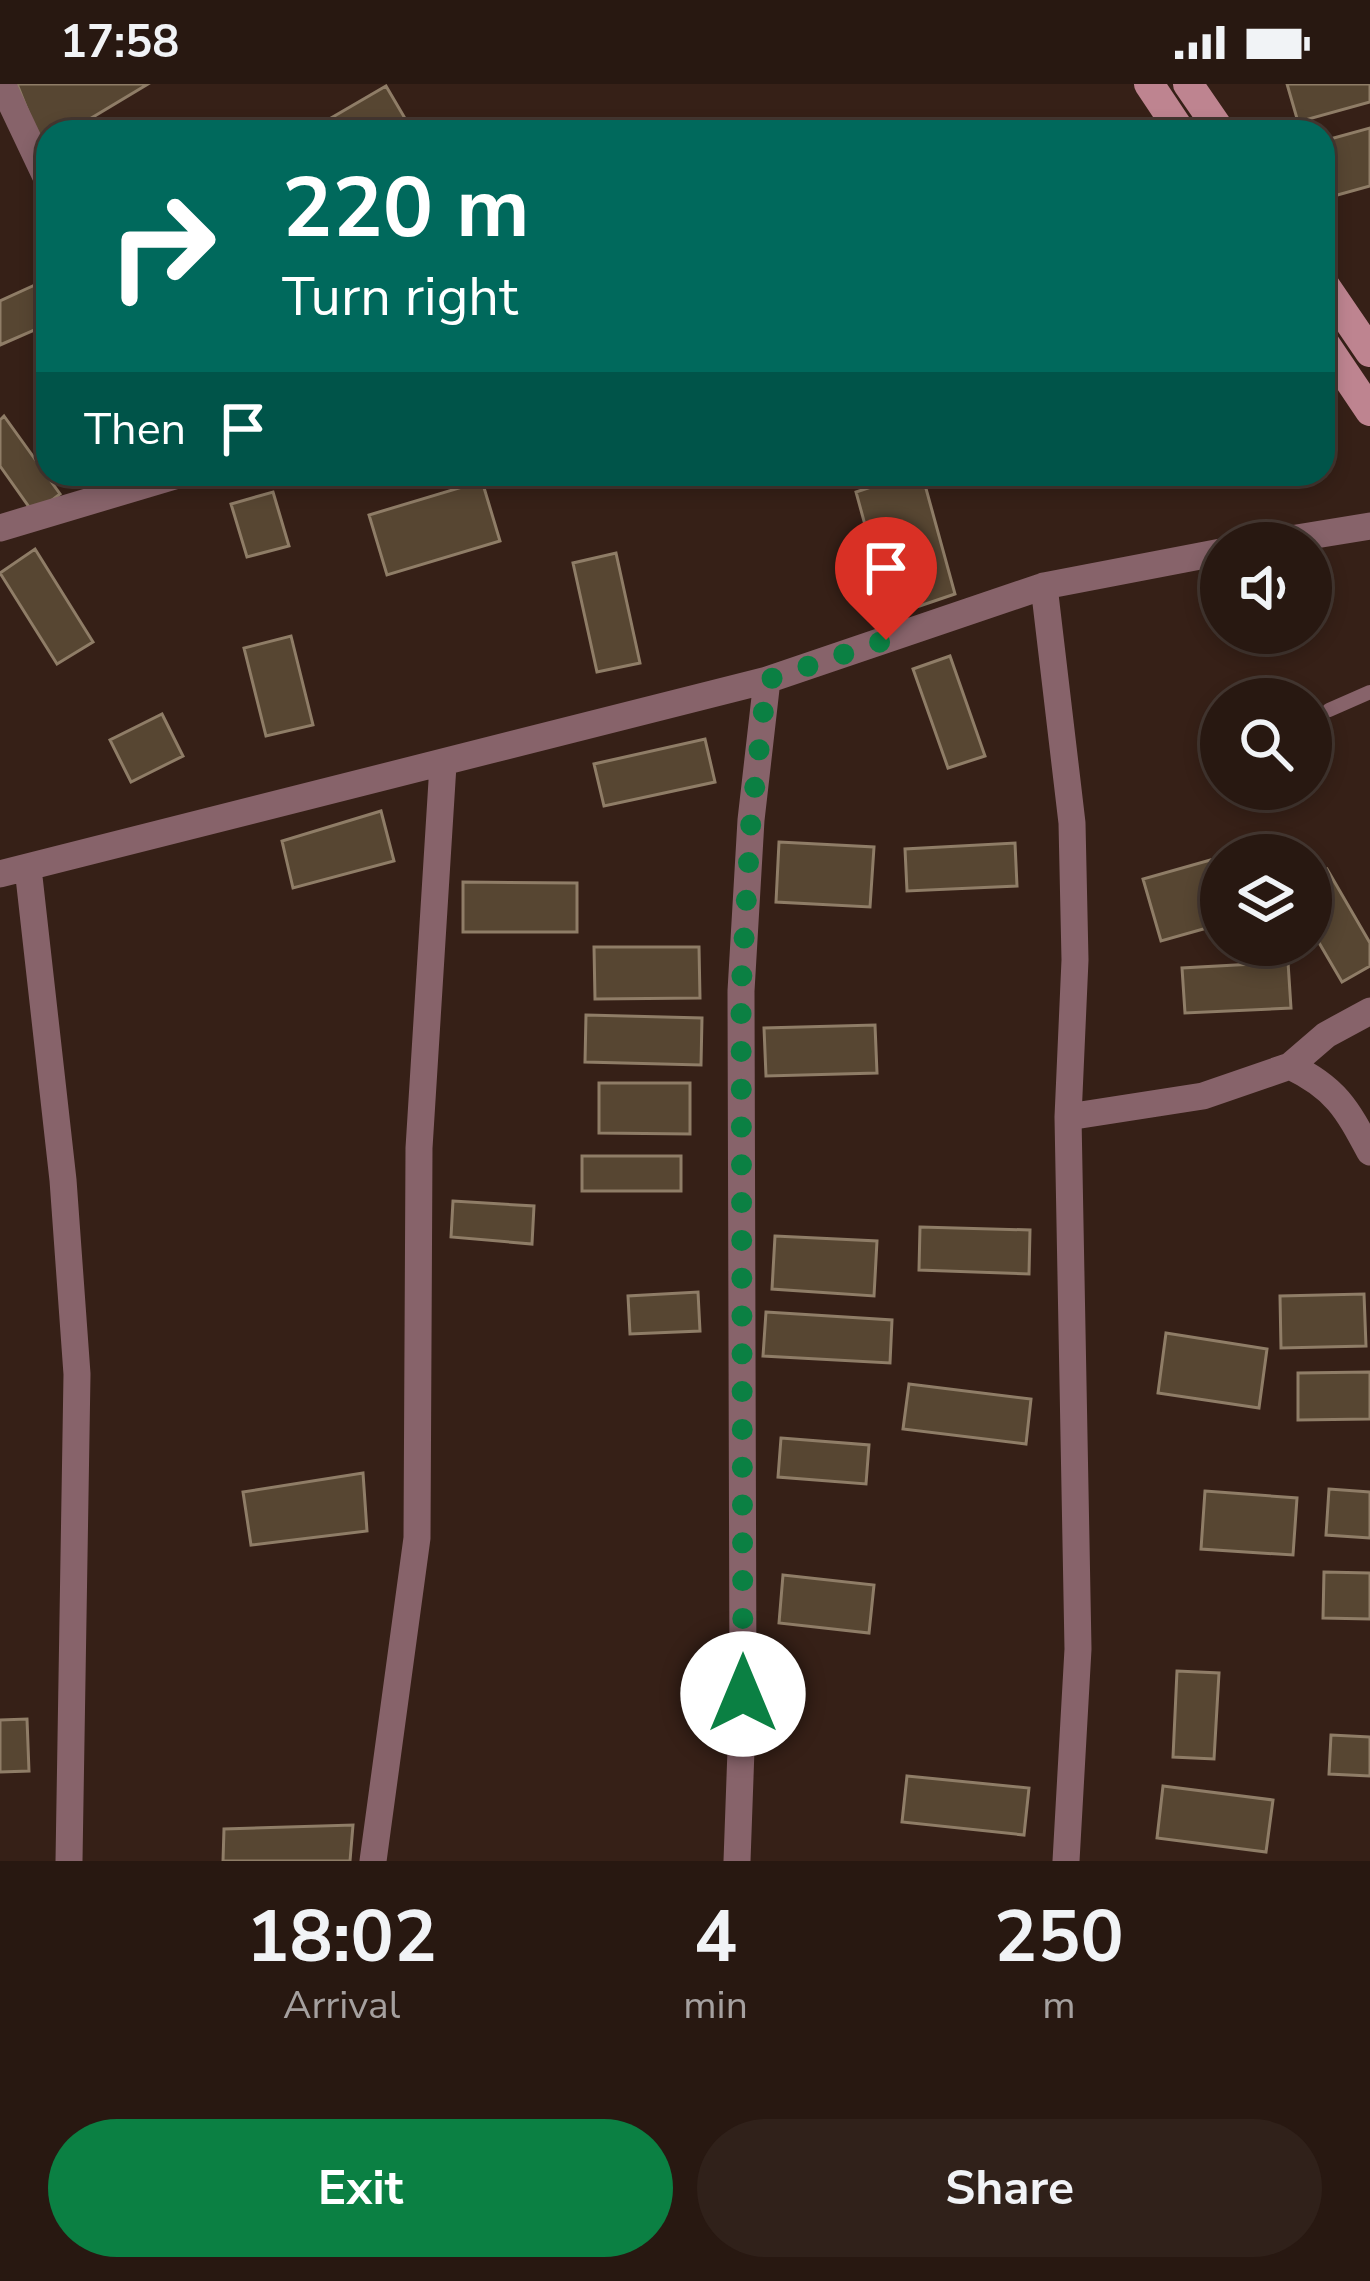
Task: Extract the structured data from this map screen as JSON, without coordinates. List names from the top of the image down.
{
  "page": {
    "status": "17:58",
    "turn": ["220 m", "Turn right"],
    "then": "Then",
    "eta": [
      "18:02",
      "Arrival",
      "4",
      "min",
      "250",
      "m"
    ],
    "buttons": ["Exit", "Share"]
  }
}
